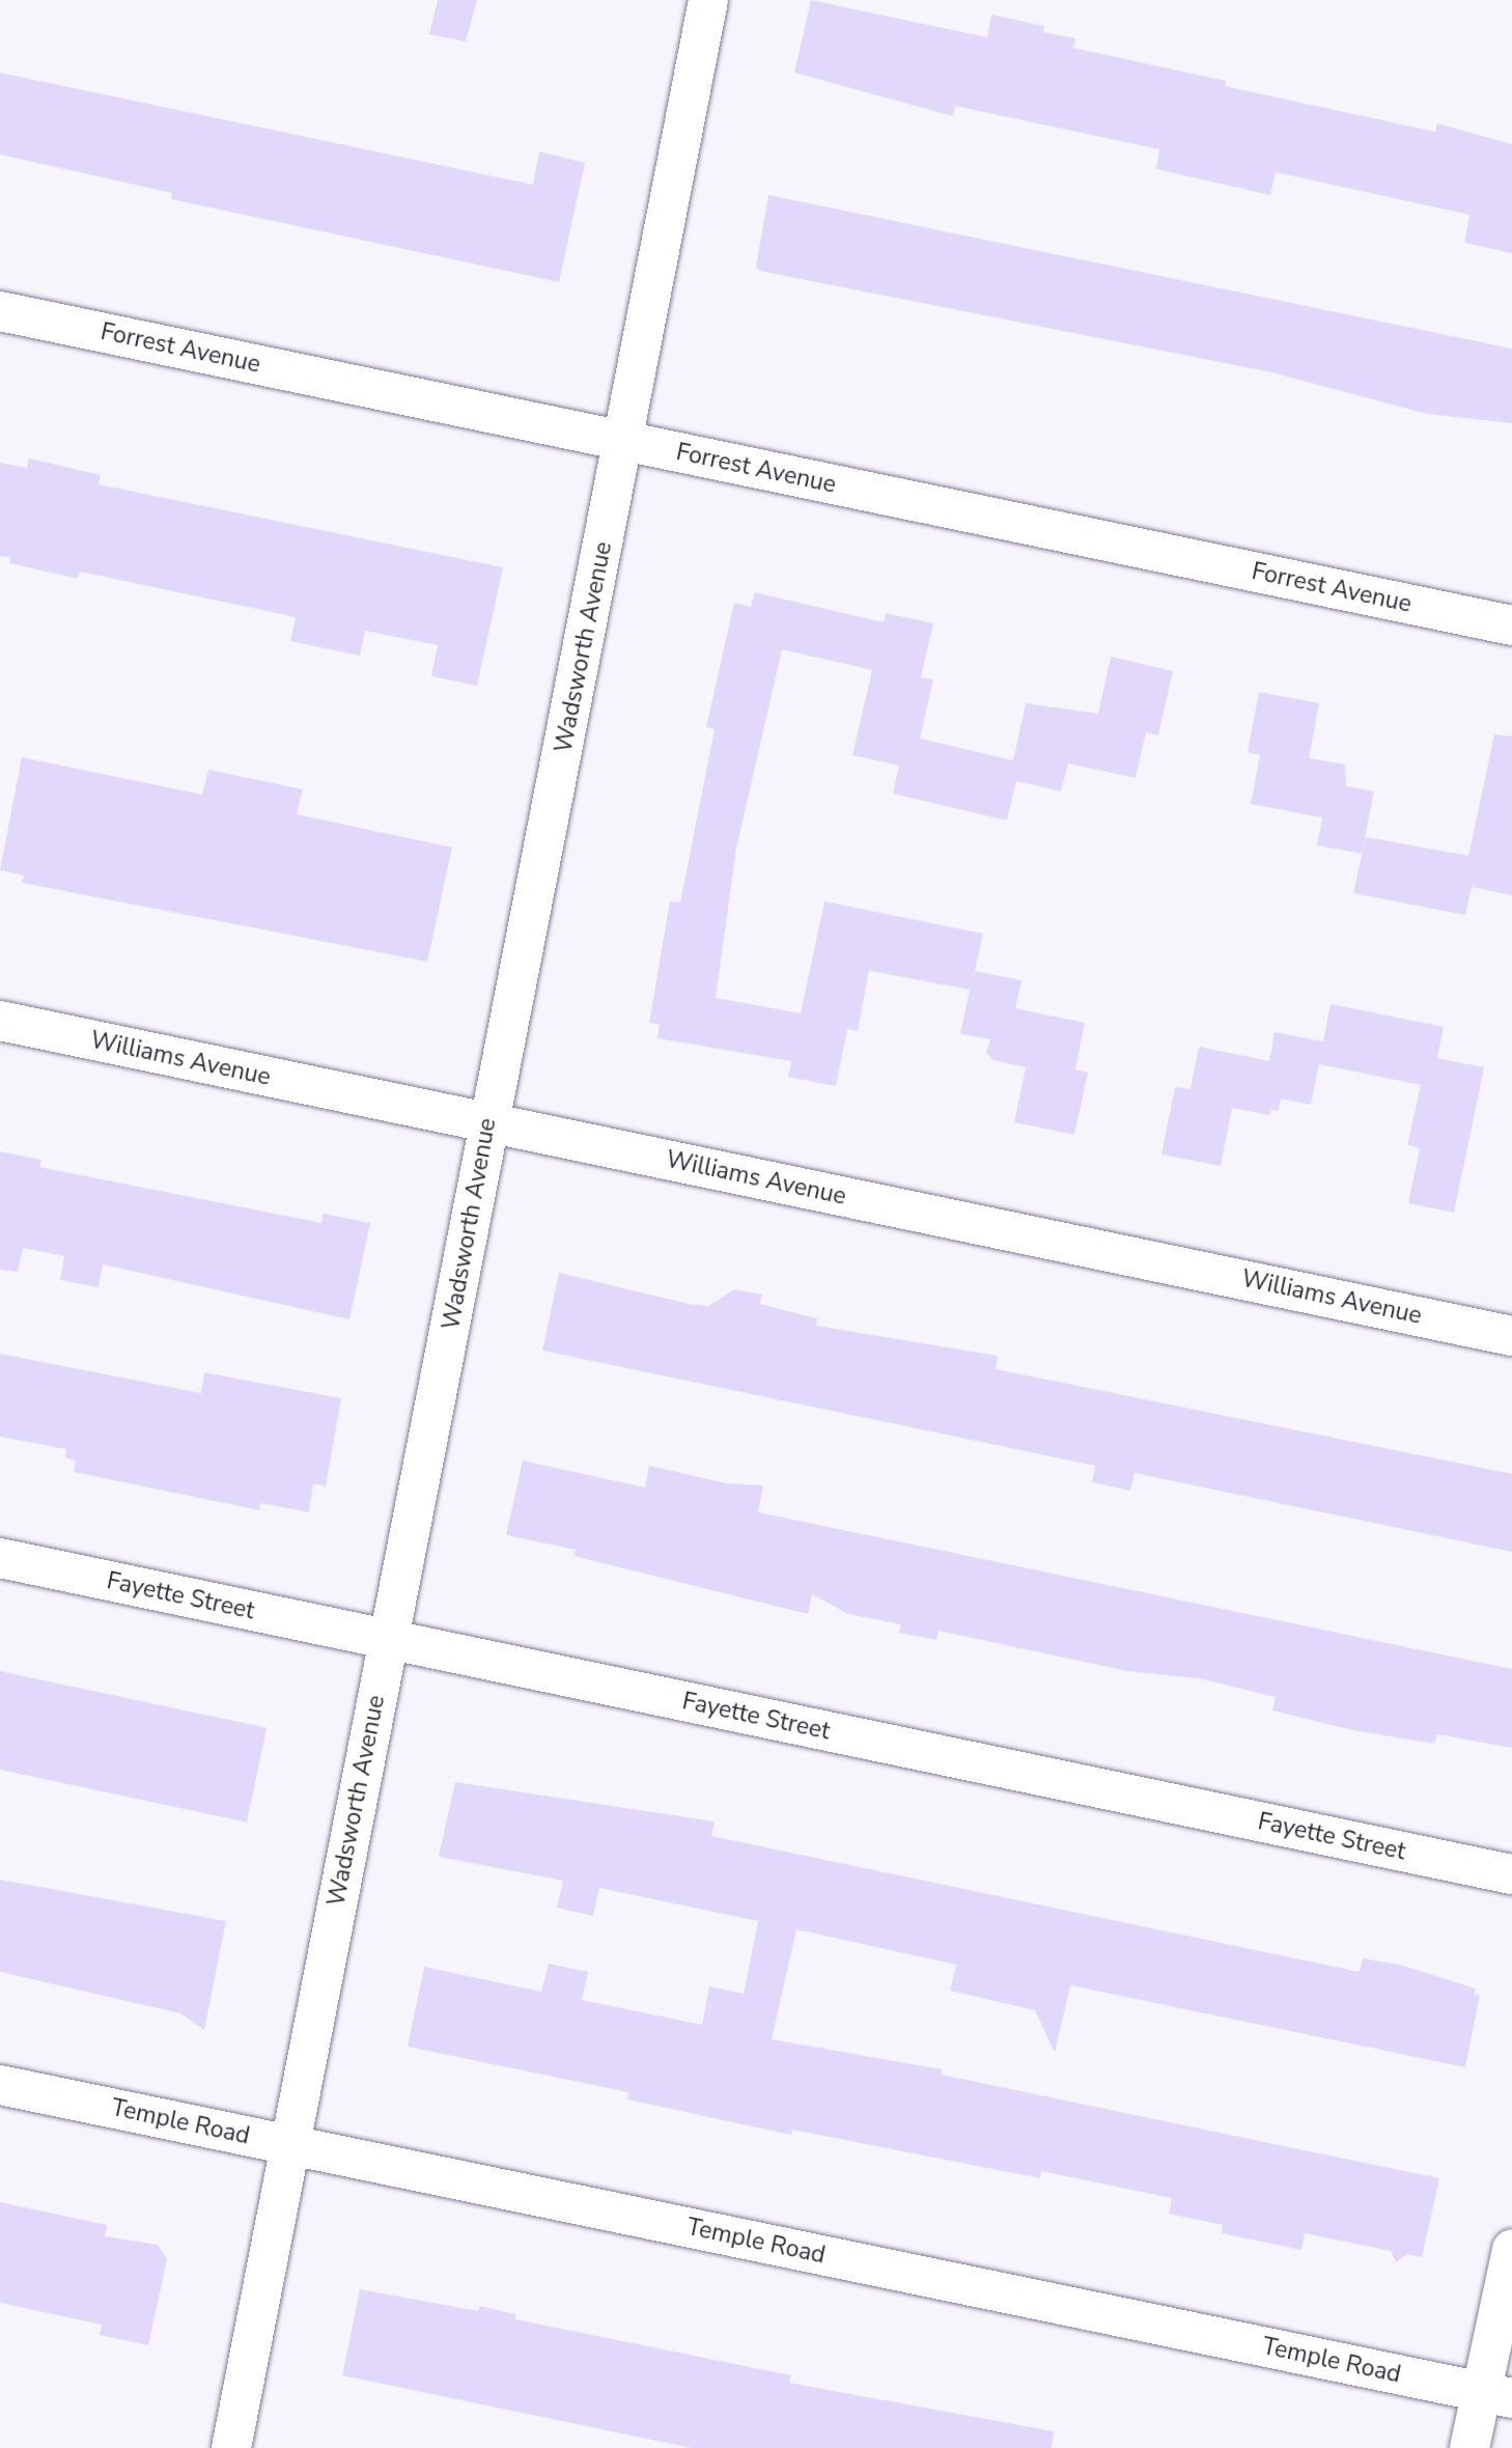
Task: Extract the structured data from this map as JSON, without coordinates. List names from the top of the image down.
{
  "streets": {
    "street": [
      "Forrest Avenue",
      "Wadsworth Avenue",
      "Williams Avenue",
      "Fayette Street",
      "Temple Road"
    ]
  },
  "crossings": [
    ["Forrest Avenue", "Wadsworth Avenue"],
    ["Wadsworth Avenue", "Williams Avenue"],
    ["Wadsworth Avenue", "Fayette Street"],
    ["Wadsworth Avenue", "Temple Road"]
  ]
}
